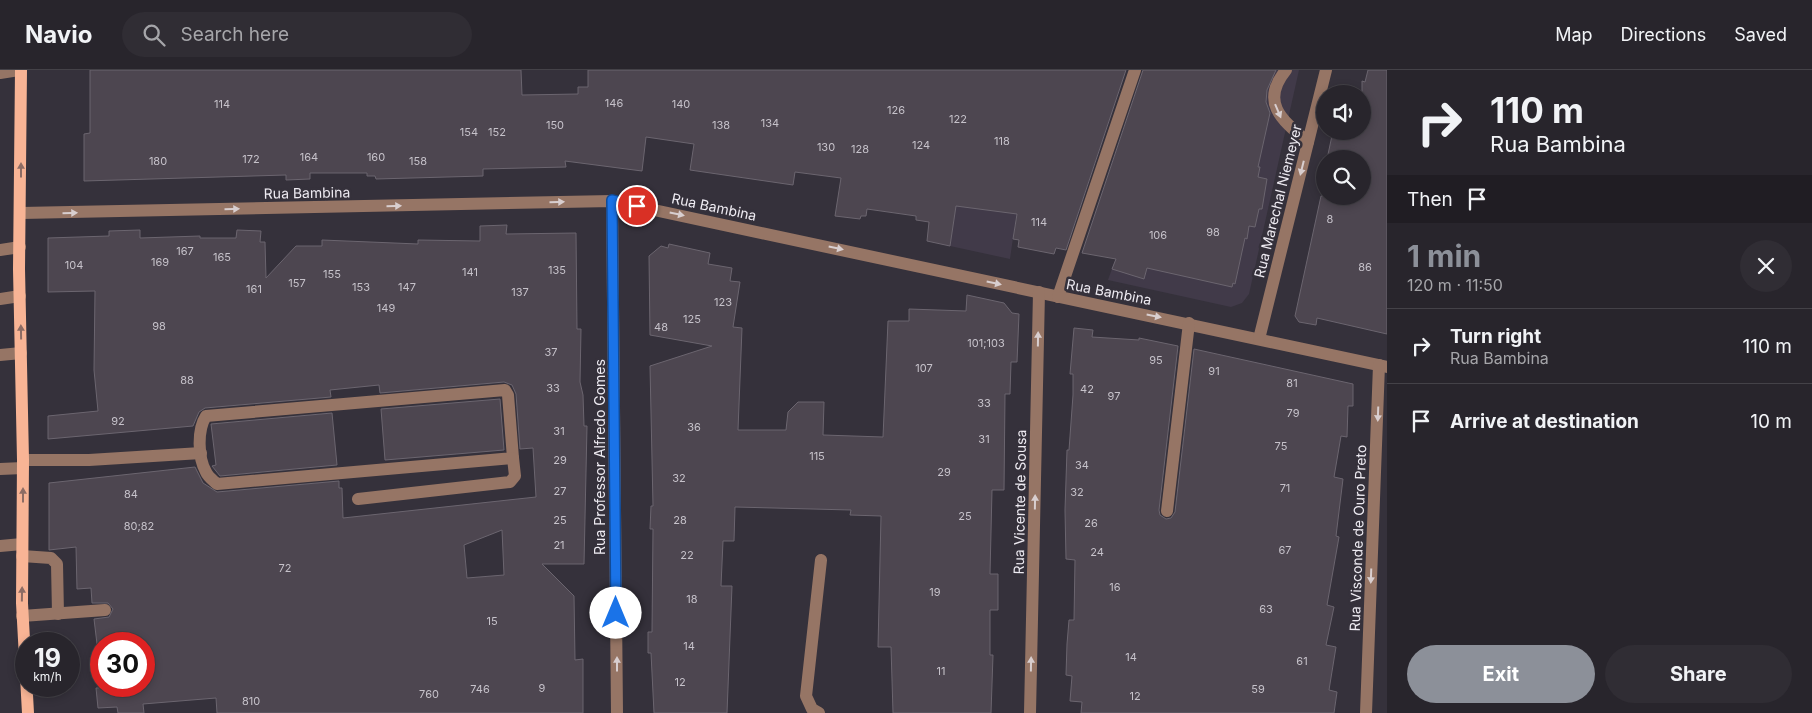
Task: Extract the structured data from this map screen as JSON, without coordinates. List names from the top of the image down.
{
  "streets": {
    "street": [
      "Rua Bambina",
      "Rua Marechal Niemeyer",
      "Rua Professor Alfredo Gomes",
      "Rua Vicente de Sousa",
      "Rua Visconde de Ouro Preto"
    ]
  },
  "crossings": [
    ["Rua Bambina", "Rua Marechal Niemeyer"],
    ["Rua Bambina", "Rua Professor Alfredo Gomes"],
    ["Rua Bambina", "Rua Vicente de Sousa"],
    ["Rua Bambina", "Rua Visconde de Ouro Preto"]
  ],
  "one_way": [
    "Rua Bambina",
    "Rua Marechal Niemeyer",
    "Rua Professor Alfredo Gomes",
    "Rua Vicente de Sousa",
    "Rua Visconde de Ouro Preto"
  ],
  "house_numbers": [
    "146",
    "114",
    "140",
    "126",
    "122",
    "134",
    "150",
    "138",
    "154",
    "152",
    "118",
    "124",
    "130",
    "128",
    "164",
    "160",
    "172",
    "180",
    "158",
    "8",
    "114",
    "98",
    "106",
    "167",
    "165",
    "169",
    "104",
    "86",
    "135",
    "141",
    "155",
    "157",
    "153",
    "147",
    "161",
    "137",
    "123",
    "149",
    "125",
    "98",
    "48",
    "101;103",
    "37",
    "95",
    "107",
    "91",
    "88",
    "81",
    "33",
    "42",
    "97",
    "33",
    "79",
    "92",
    "36",
    "31",
    "31",
    "75",
    "115",
    "29",
    "34",
    "29",
    "32",
    "71",
    "27",
    "32",
    "84",
    "25",
    "25",
    "28",
    "26",
    "80;82",
    "21",
    "67",
    "24",
    "22",
    "72",
    "16",
    "19",
    "18",
    "63",
    "15",
    "14",
    "14",
    "61",
    "11",
    "12",
    "9",
    "746",
    "59",
    "760",
    "12",
    "810"
  ],
  "page": {
    "header": "Navio",
    "search": "Search here",
    "nav": ["Map", "Directions", "Saved"],
    "turn": ["110 m", "Rua Bambina"],
    "then": "Then",
    "heading": ["1 min", "120 m · 11:50"],
    "list": [
      {
        "name": "Turn right",
        "note": "Rua Bambina",
        "value": "110 m"
      },
      {
        "name": "Arrive at destination",
        "value": "10 m"
      }
    ],
    "speed": "19 km/h",
    "limit": "30",
    "buttons": ["Exit", "Share"]
  }
}
